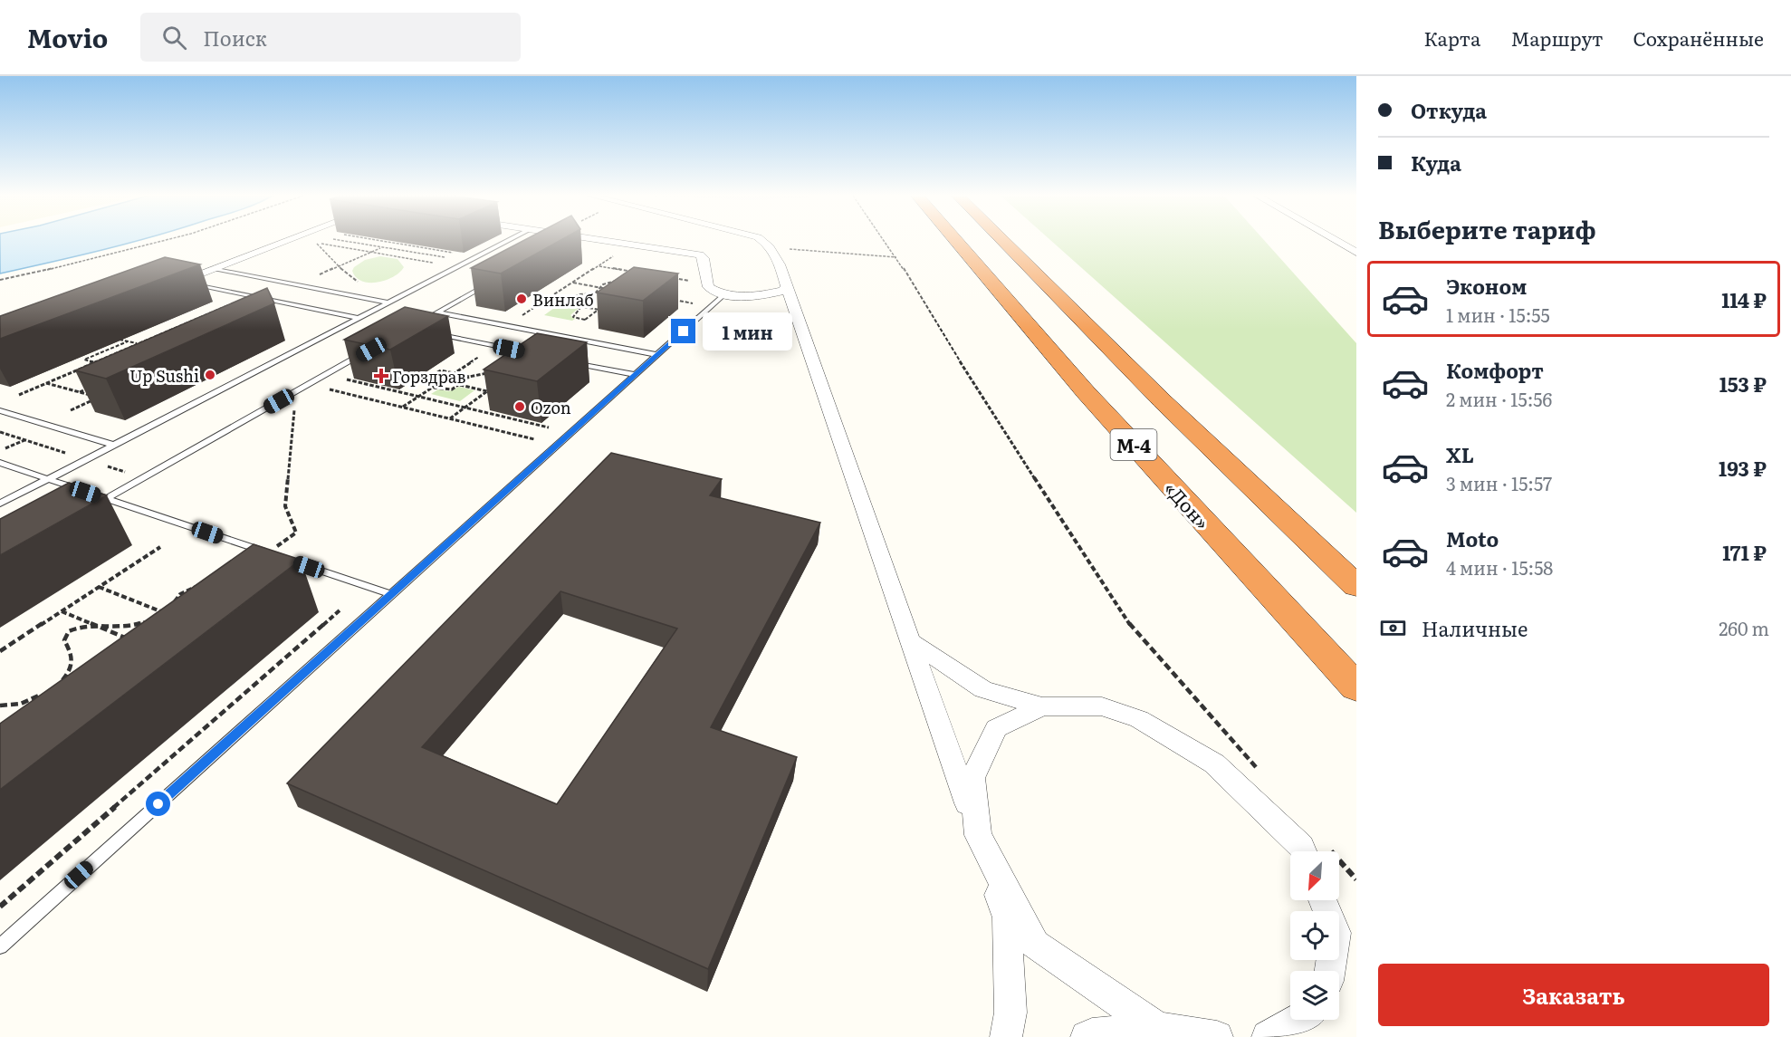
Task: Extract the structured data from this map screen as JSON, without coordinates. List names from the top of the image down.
{
  "streets": {
    "highway": ["М-4", "«Дон»"]
  },
  "places": {
    "other": ["Винлаб", "Up Sushi", "Ozon"],
    "health": ["Горздрав"]
  },
  "north": "bottom left",
  "page": {
    "header": "Movio",
    "search": "Поиск",
    "nav": ["Карта", "Маршрут", "Сохранённые"],
    "banner": ["Откуда", "Куда"],
    "heading": "Выберите тариф",
    "list": [
      {
        "name": "Эконом",
        "note": "1 мин · 15:55",
        "value": "114 ₽"
      },
      {
        "name": "Комфорт",
        "note": "2 мин · 15:56",
        "value": "153 ₽"
      },
      {
        "name": "XL",
        "note": "3 мин · 15:57",
        "value": "193 ₽"
      },
      {
        "name": "Moto",
        "note": "4 мин · 15:58",
        "value": "171 ₽"
      }
    ],
    "bubble": "1 мин",
    "pay": ["Наличные", "260 m"],
    "buttons": "Заказать"
  }
}
